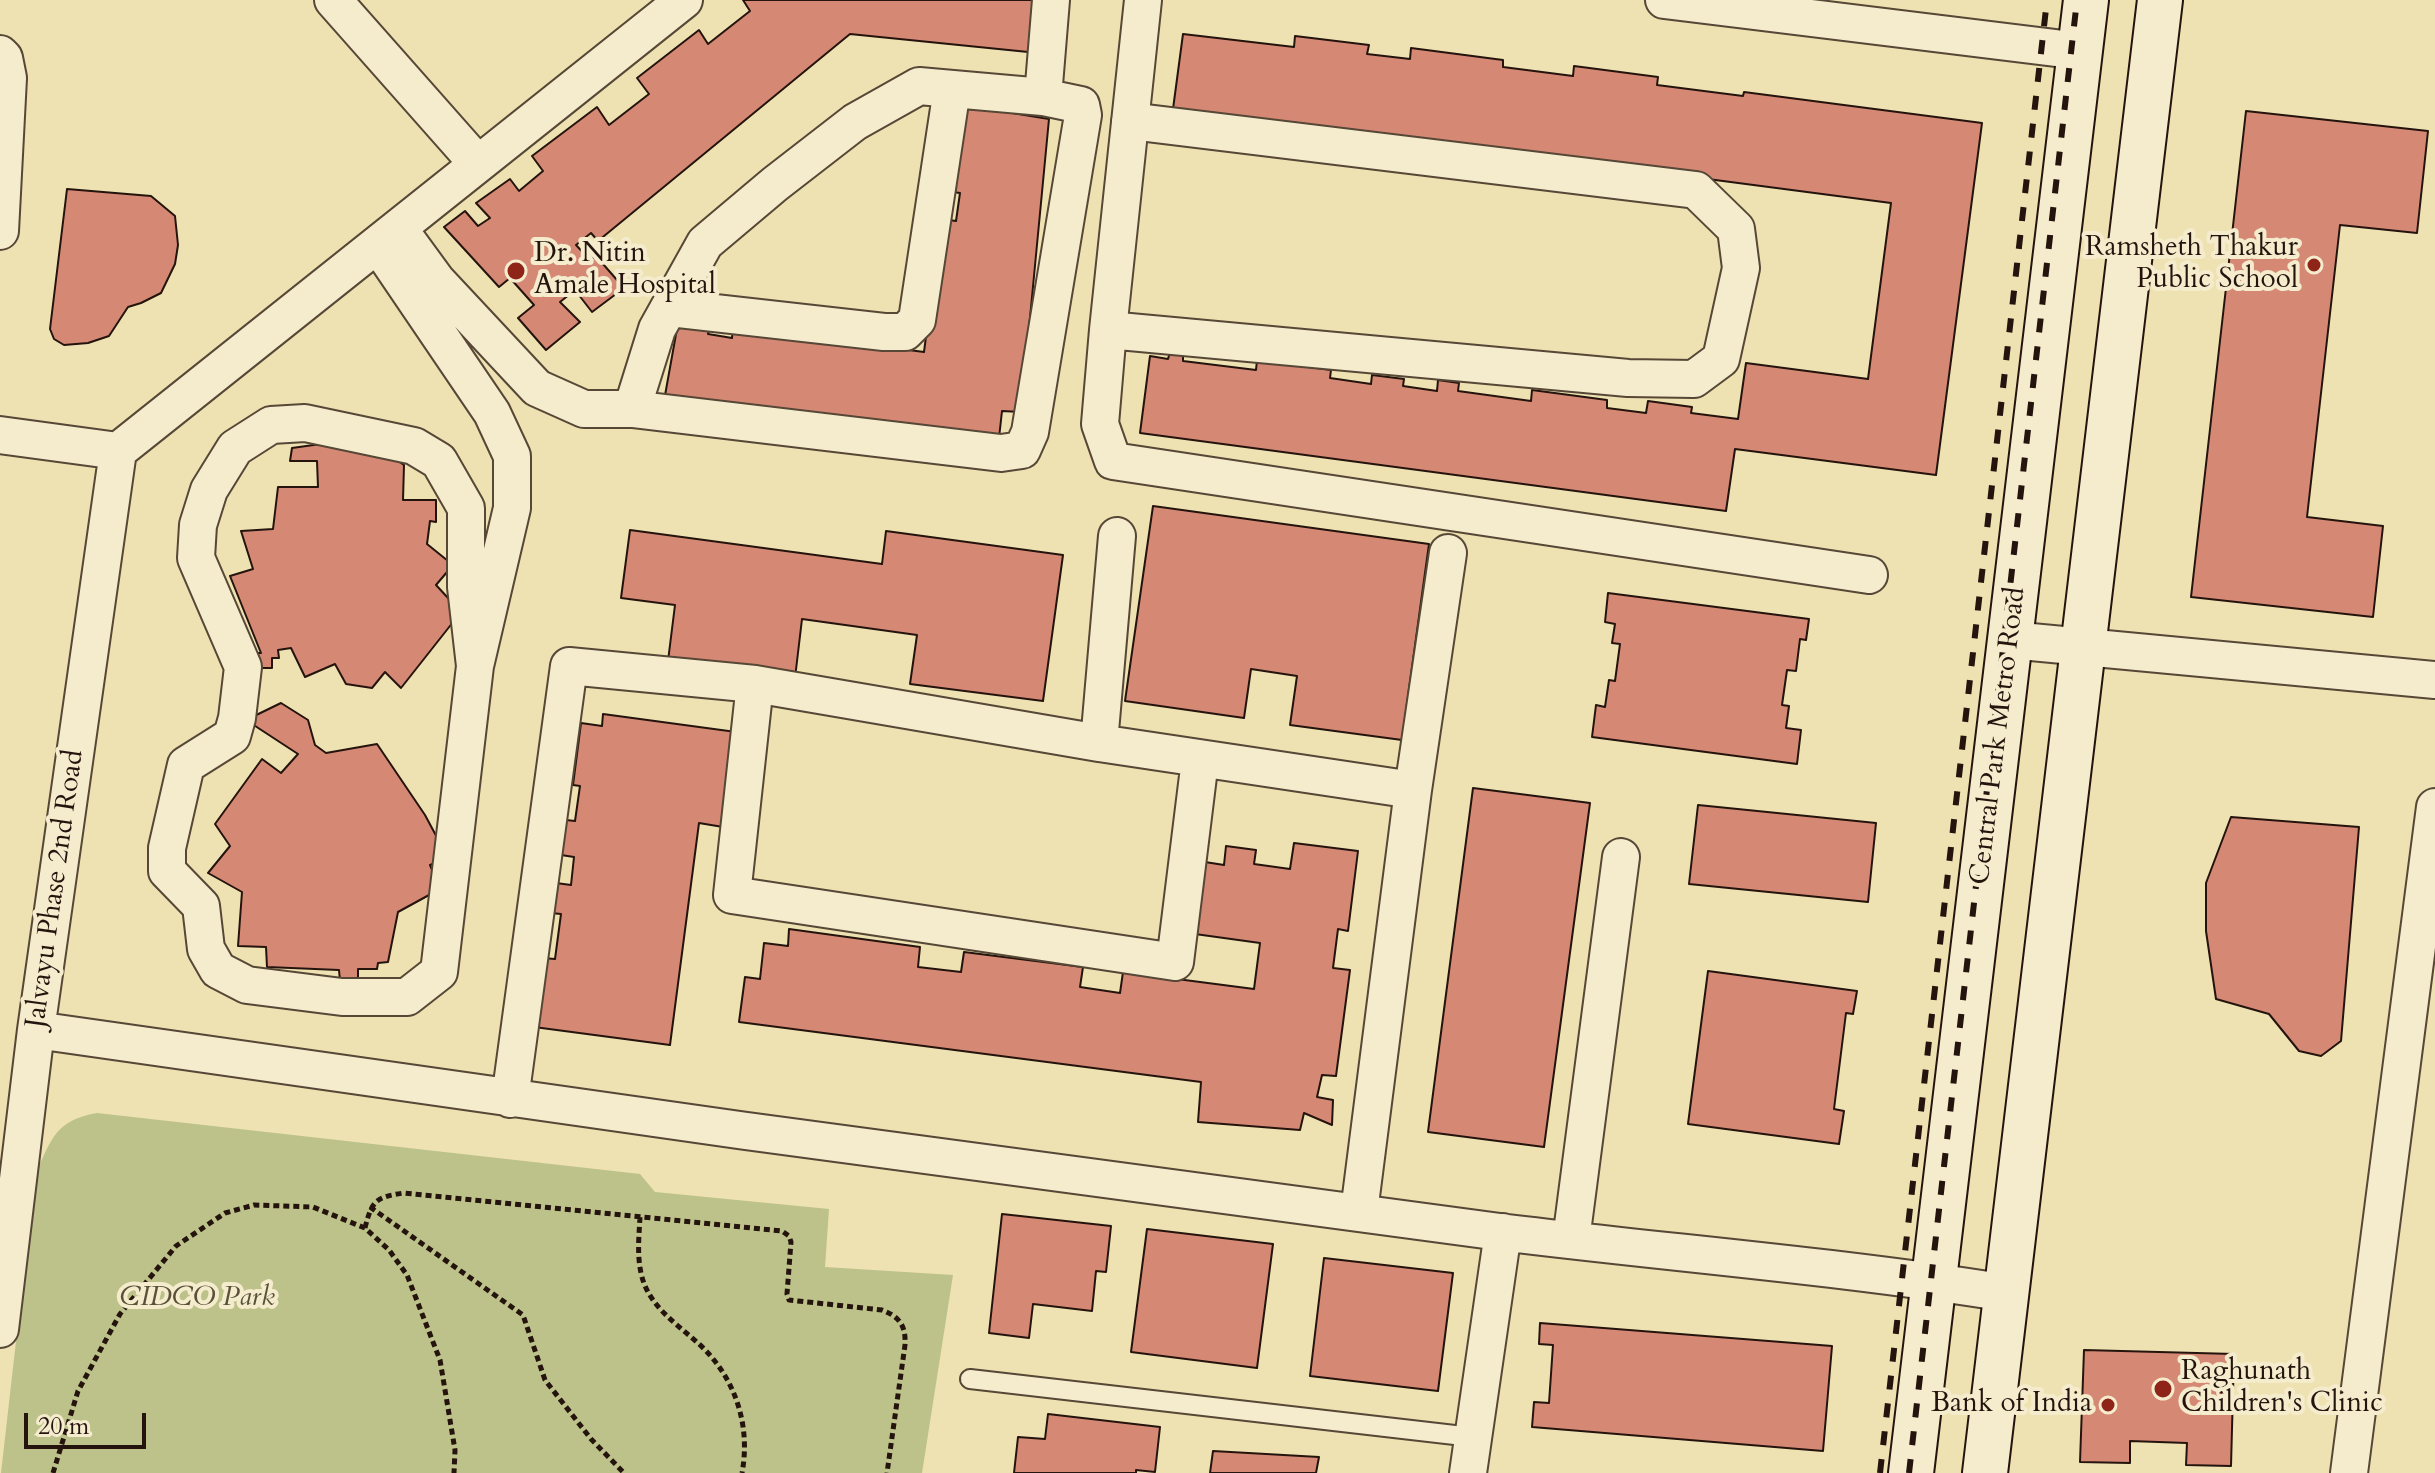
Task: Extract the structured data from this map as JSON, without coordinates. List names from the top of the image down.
{
  "streets": {
    "main road": ["Central Park Metro Road"],
    "street": ["Jalvayu Phase 2nd Road"]
  },
  "parks": ["CIDCO Park"],
  "places": [
    "Ramsheth Thakur Public School",
    "Dr. Nitin Amale Hospital",
    "Raghunath Children's Clinic",
    "Bank of India"
  ],
  "scale_bar": "20 m"
}
